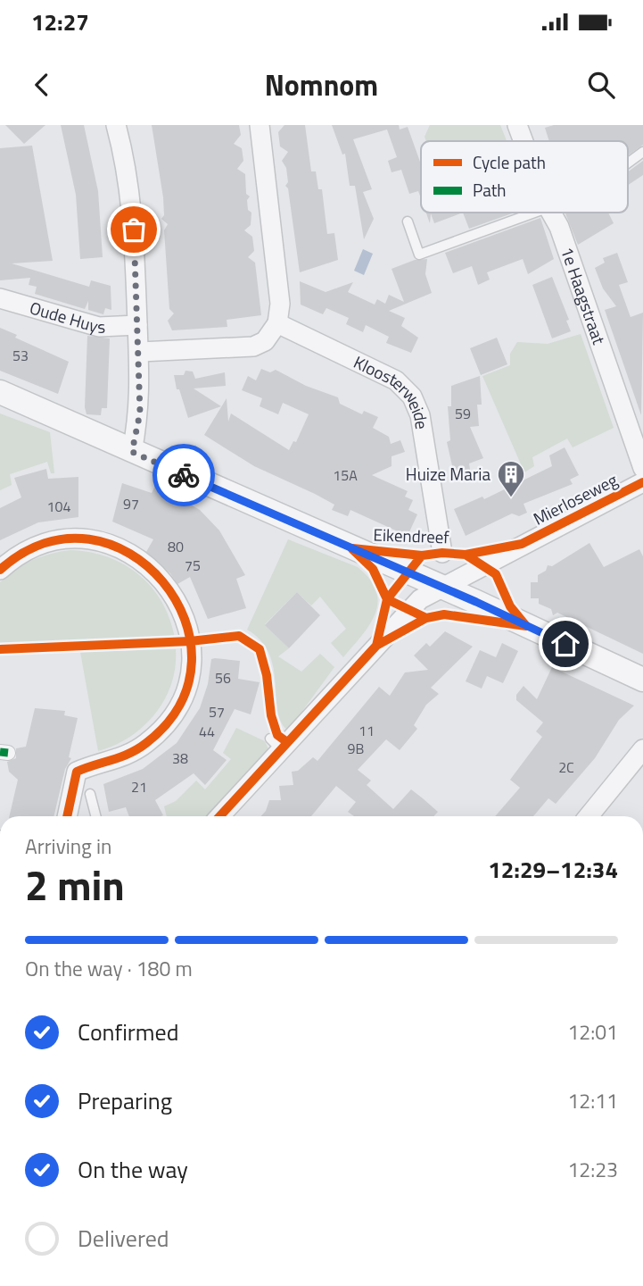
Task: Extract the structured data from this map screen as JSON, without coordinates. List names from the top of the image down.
{
  "streets": {
    "street": [
      "1e Haagstraat",
      "Oude Huys",
      "Kloosterweide",
      "Mierloseweg",
      "Eikendreef"
    ]
  },
  "crossings": [
    ["Mierloseweg", "Eikendreef"]
  ],
  "places": {
    "building": ["Huize Maria"]
  },
  "house_numbers": [
    "53",
    "59",
    "15A",
    "97",
    "104",
    "80",
    "75",
    "56",
    "57",
    "11",
    "44",
    "9B",
    "38",
    "2C",
    "21"
  ],
  "legend": ["Cycle path", "Path"],
  "page": {
    "status": "12:27",
    "header": "Nomnom",
    "heading": ["2 min", "Arriving in", "12:29–12:34"],
    "bar": "On the way · 180 m",
    "list": [
      ["Confirmed", "12:01"],
      ["Preparing", "12:11"],
      ["On the way", "12:23"],
      "Delivered"
    ]
  }
}
